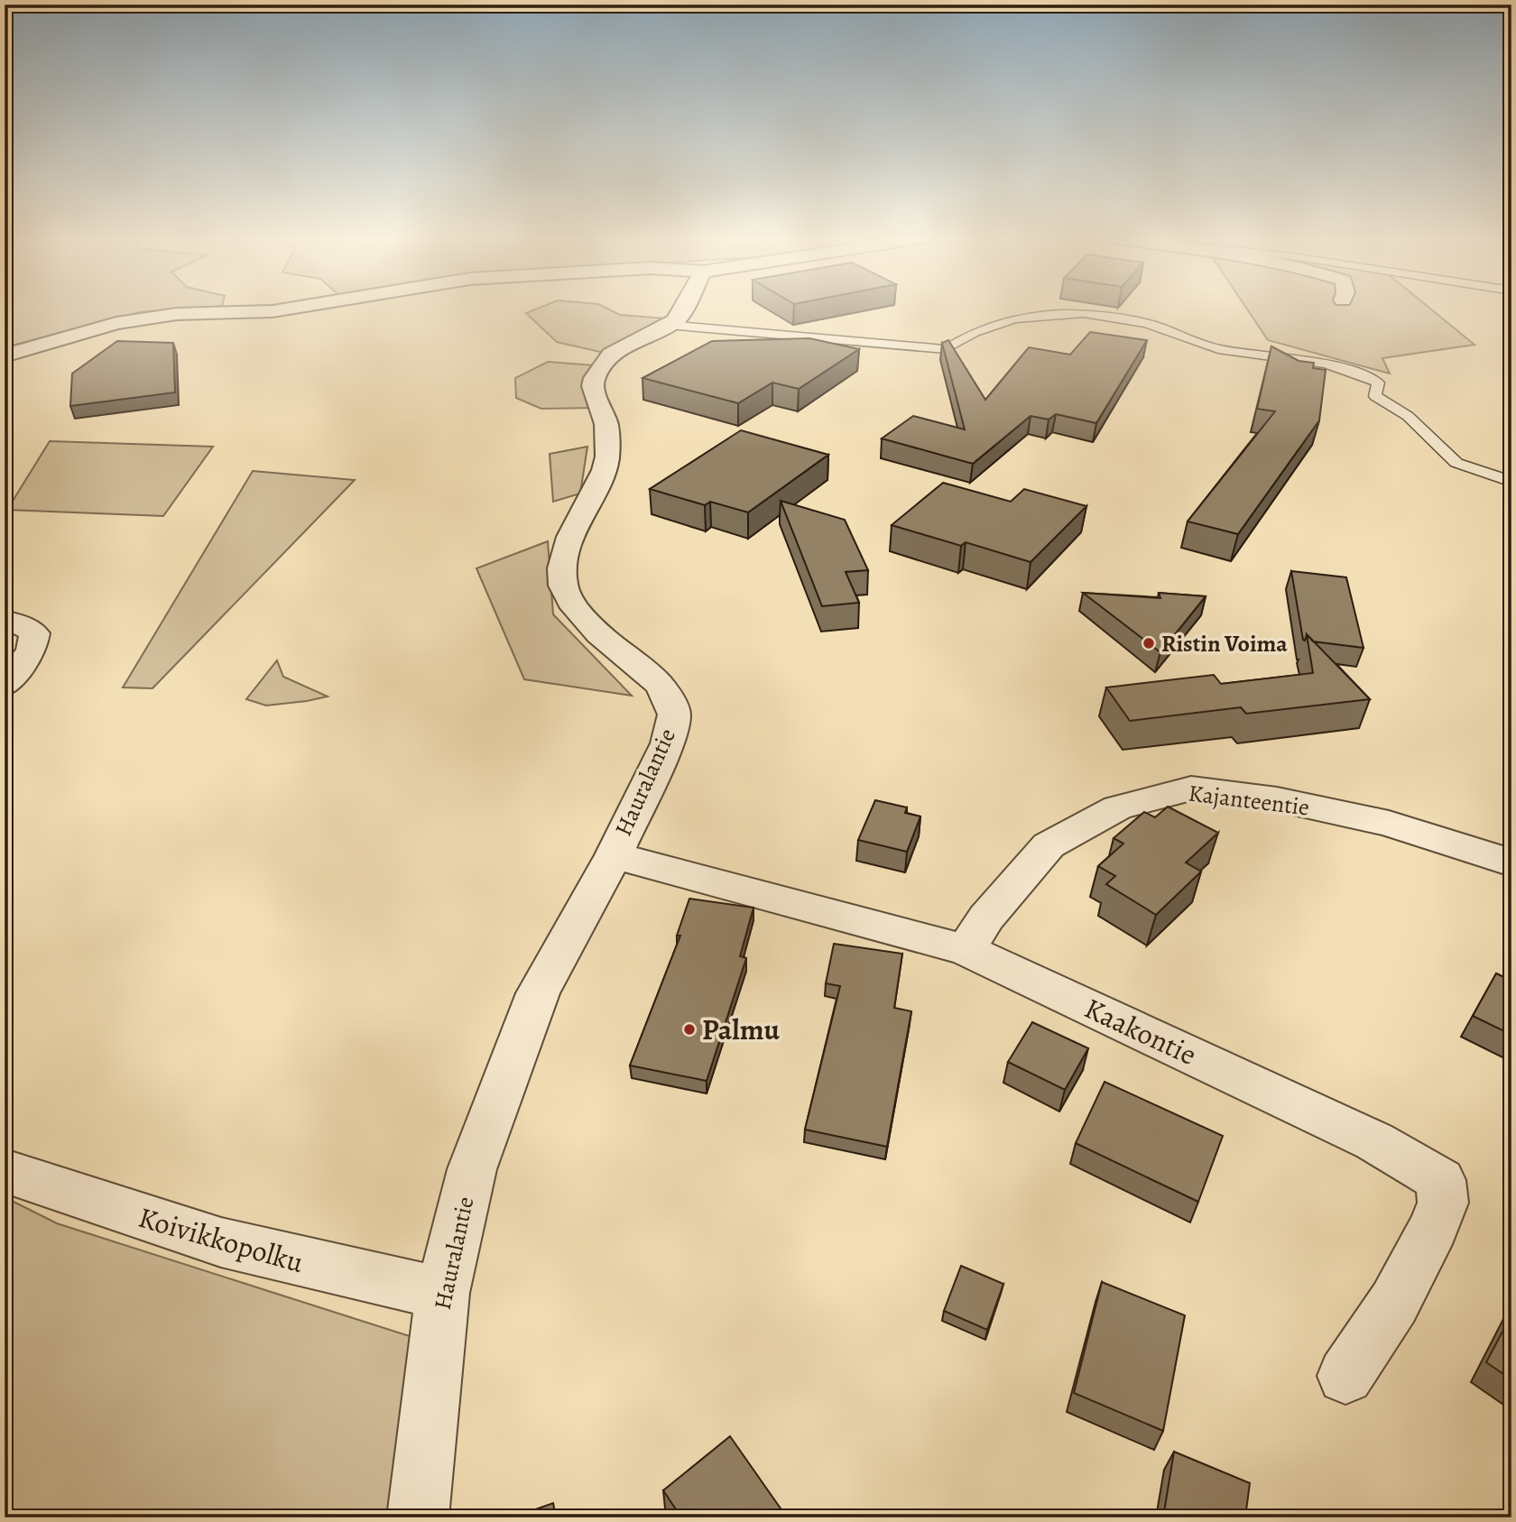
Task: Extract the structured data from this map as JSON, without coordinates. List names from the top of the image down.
{
  "streets": {
    "street": [
      "Hauralantie",
      "Kajanteentie",
      "Kaakontie",
      "Koivikkopolku"
    ]
  },
  "crossings": [
    ["Hauralantie", "Kaakontie"],
    ["Hauralantie", "Koivikkopolku"],
    ["Kajanteentie", "Kaakontie"]
  ],
  "places": ["Ristin Voima", "Palmu"]
}
